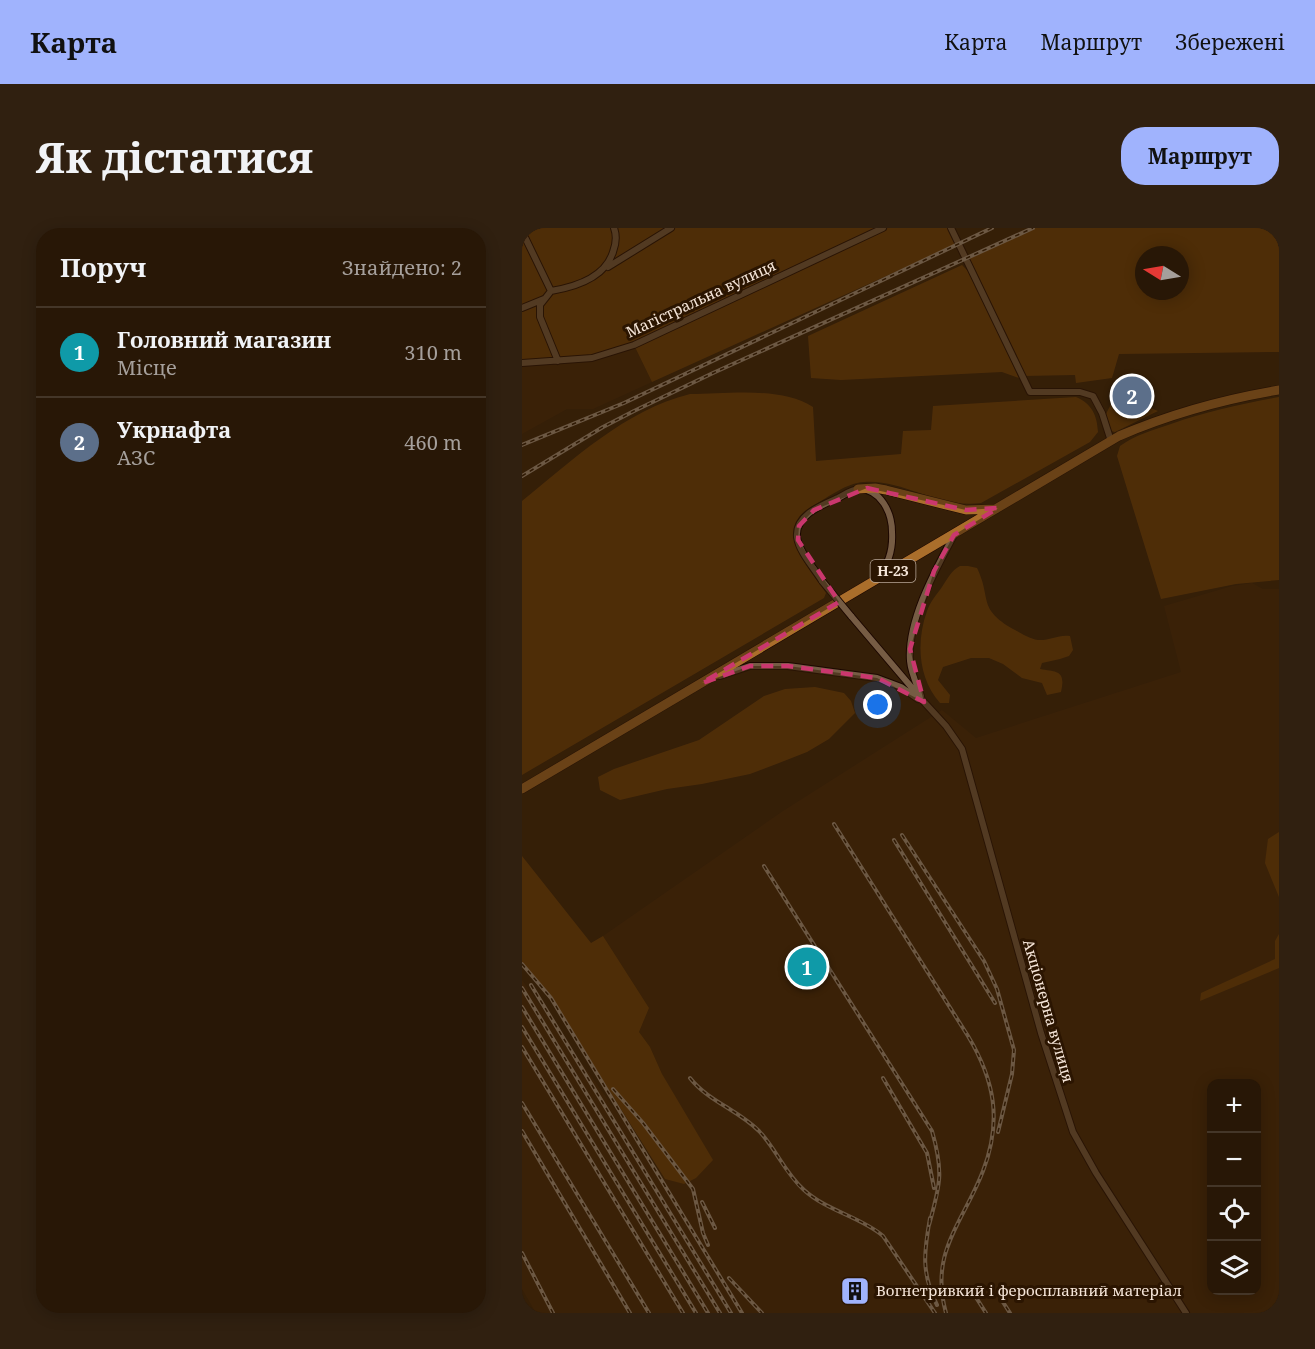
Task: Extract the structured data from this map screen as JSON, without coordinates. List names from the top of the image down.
{
  "streets": {
    "main road": ["Н-23"],
    "street": ["Магістральна вулиця", "Акціонерна вулиця"]
  },
  "places": {
    "building": ["Вогнетривкий і феросплавний матеріал"]
  },
  "north": "left",
  "page": {
    "header": "Карта",
    "nav": ["Карта", "Маршрут", "Збережені"],
    "buttons": "Маршрут",
    "title": "Як дістатися",
    "heading": ["Поруч", "Знайдено: 2"],
    "list": [
      {
        "mark": "1",
        "name": "Головний магазин",
        "note": "Місце",
        "value": "310 m"
      },
      {
        "mark": "2",
        "name": "Укрнафта",
        "note": "АЗС",
        "value": "460 m"
      }
    ],
    "pins": ["2", "1"],
    "map_buttons": ["+", "−"]
  }
}
